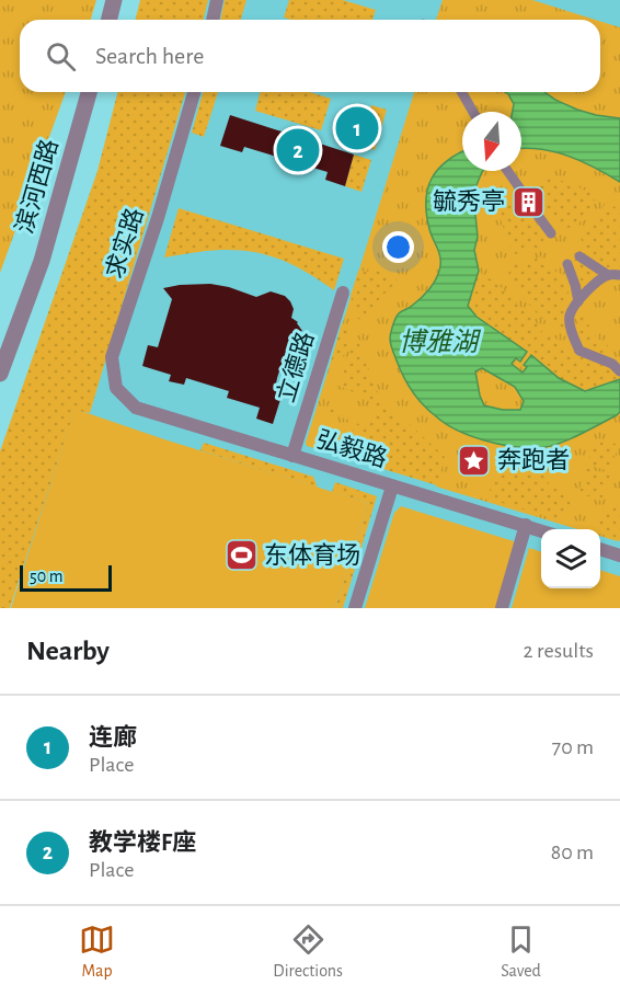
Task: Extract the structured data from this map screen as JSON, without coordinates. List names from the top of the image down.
{
  "streets": {
    "street": [
      "滨河西路",
      "求实路",
      "立德路",
      "弘毅路"
    ]
  },
  "crossings": [
    ["求实路", "弘毅路"],
    ["立德路", "弘毅路"]
  ],
  "water": ["博雅湖"],
  "places": {
    "building": ["毓秀亭"],
    "place": ["奔跑者"],
    "sports": ["东体育场"]
  },
  "scale_bar": "50 m",
  "north": "bottom",
  "page": {
    "search": "Search here",
    "pins": ["1", "2"],
    "scale": "50 m",
    "heading": ["Nearby", "2 results"],
    "list": [
      {
        "mark": "1",
        "name": "连廊",
        "note": "Place",
        "value": "70 m"
      },
      {
        "mark": "2",
        "name": "教学楼F座",
        "note": "Place",
        "value": "80 m"
      }
    ],
    "nav": ["Map", "Directions", "Saved"]
  }
}
